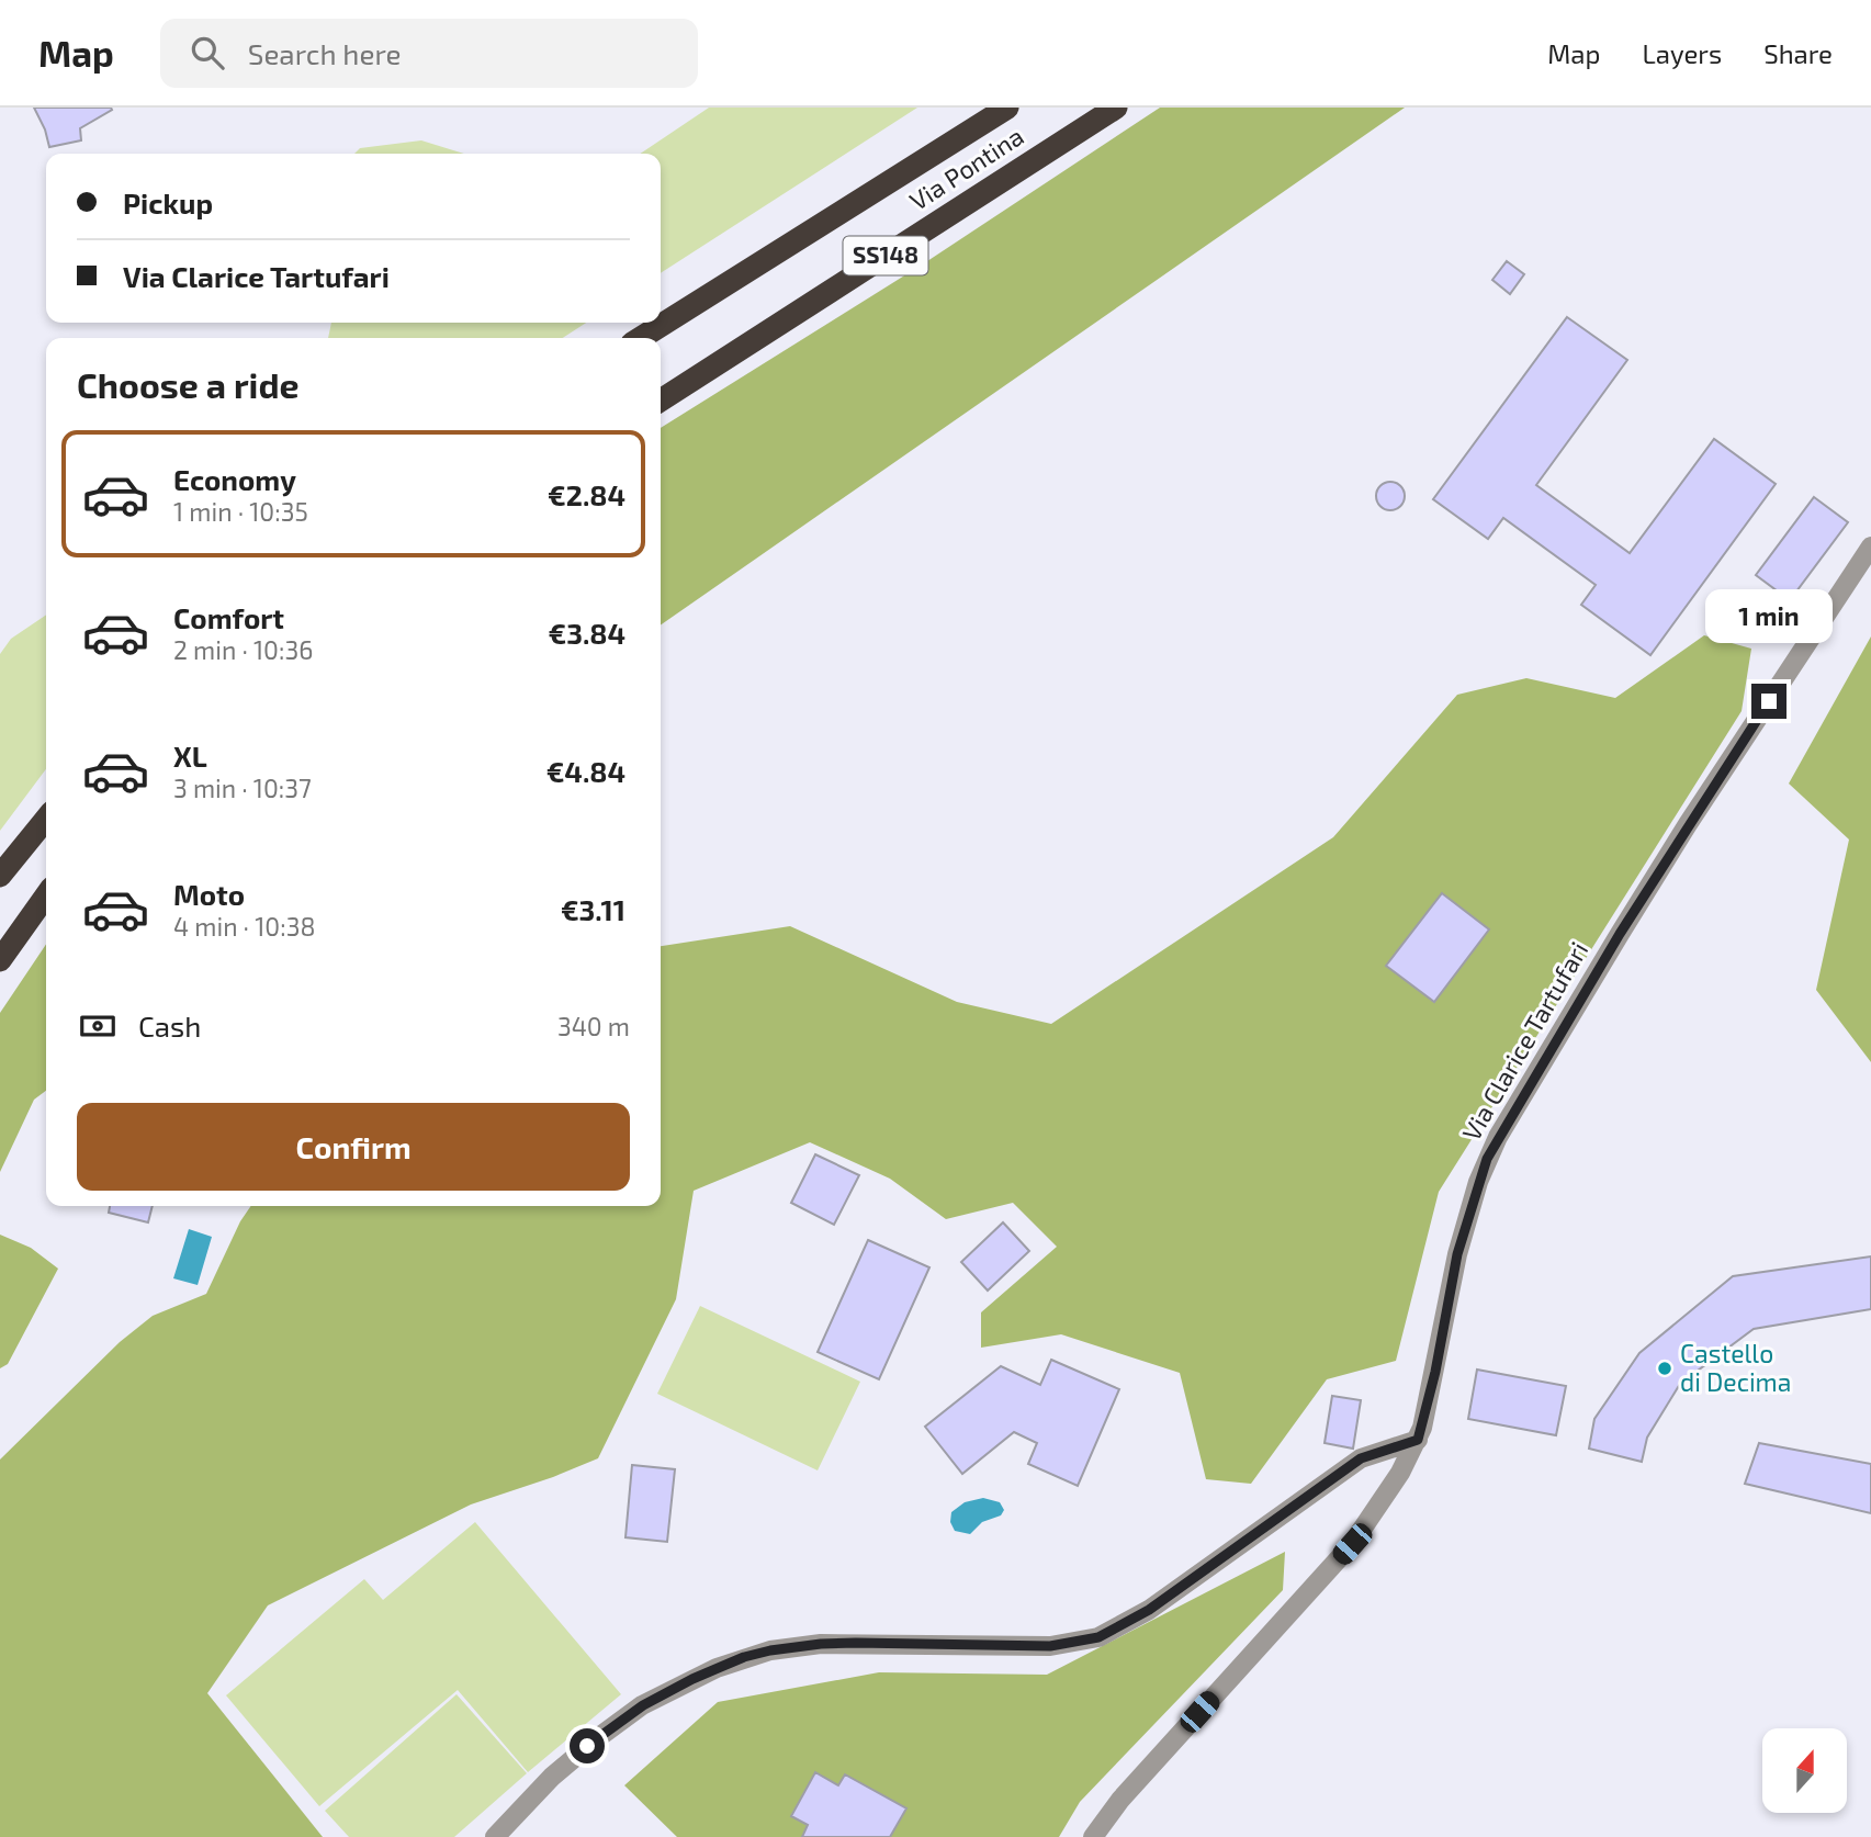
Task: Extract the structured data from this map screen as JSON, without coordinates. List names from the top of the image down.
{
  "streets": {
    "highway": ["Via Pontina", "SS148"],
    "street": ["Via Clarice Tartufari"]
  },
  "places": ["Castello di Decima"],
  "north": "top",
  "page": {
    "header": "Map",
    "search": "Search here",
    "nav": ["Map", "Layers", "Share"],
    "banner": ["Pickup", "Via Clarice Tartufari"],
    "heading": "Choose a ride",
    "list": [
      {
        "name": "Economy",
        "note": "1 min · 10:35",
        "value": "€2.84"
      },
      {
        "name": "Comfort",
        "note": "2 min · 10:36",
        "value": "€3.84"
      },
      {
        "name": "XL",
        "note": "3 min · 10:37",
        "value": "€4.84"
      },
      {
        "name": "Moto",
        "note": "4 min · 10:38",
        "value": "€3.11"
      }
    ],
    "bubble": "1 min",
    "pay": ["Cash", "340 m"],
    "buttons": "Confirm"
  }
}
